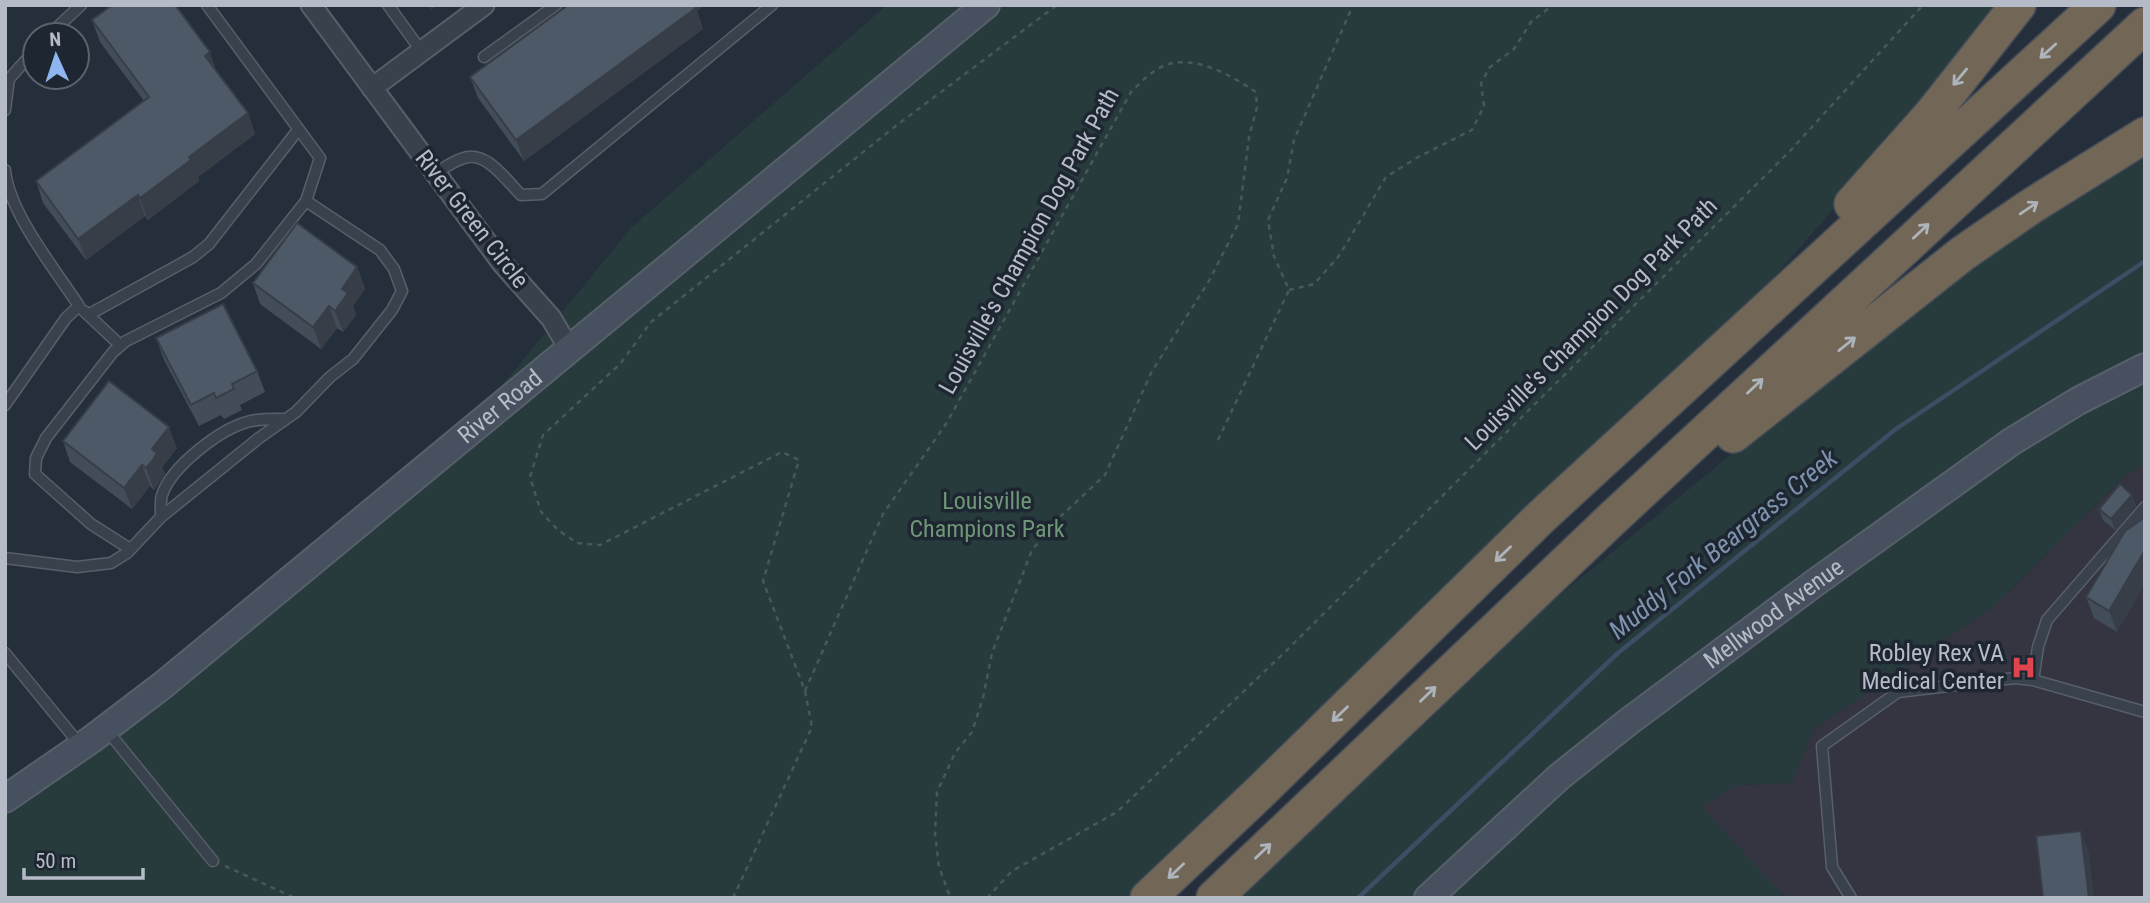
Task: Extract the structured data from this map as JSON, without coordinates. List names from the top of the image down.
{
  "streets": {
    "street": ["River Green Circle", "River Road", "Mellwood Avenue"],
    "path": ["Louisville's Champion Dog Park Path"]
  },
  "crossings": [
    ["River Green Circle", "River Road"]
  ],
  "water": ["Muddy Fork Beargrass Creek"],
  "parks": ["Louisville Champions Park"],
  "places": {
    "hospital": ["Robley Rex VA Medical Center"]
  },
  "scale_bar": "50 m",
  "north": "top"
}
